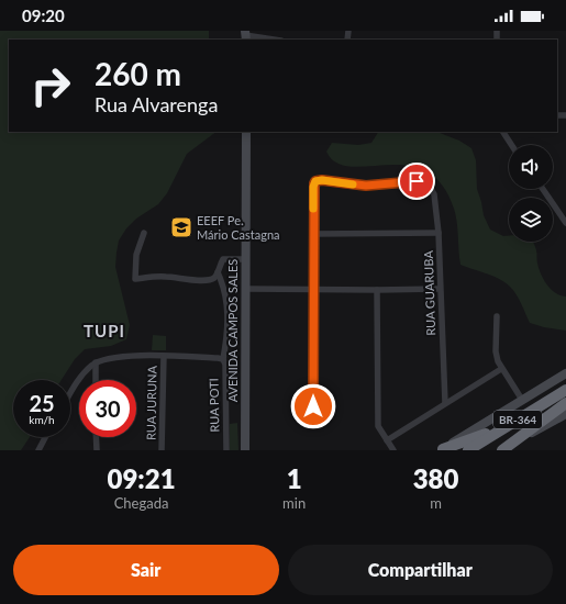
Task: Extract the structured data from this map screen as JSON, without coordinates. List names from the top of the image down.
{
  "streets": {
    "highway": ["BR-364"],
    "street": [
      "RUA GUARUBA",
      "AVENIDA CAMPOS SALES",
      "RUA JURUNA",
      "RUA POTI"
    ]
  },
  "districts": ["TUPI"],
  "places": {
    "school or university": ["EEEF Pe. Mário Castagna"]
  },
  "page": {
    "status": "09:20",
    "turn": ["260 m", "Rua Alvarenga"],
    "speed": "25 km/h",
    "limit": "30",
    "eta": [
      "09:21",
      "Chegada",
      "1",
      "min",
      "380",
      "m"
    ],
    "buttons": ["Sair", "Compartilhar"]
  }
}
